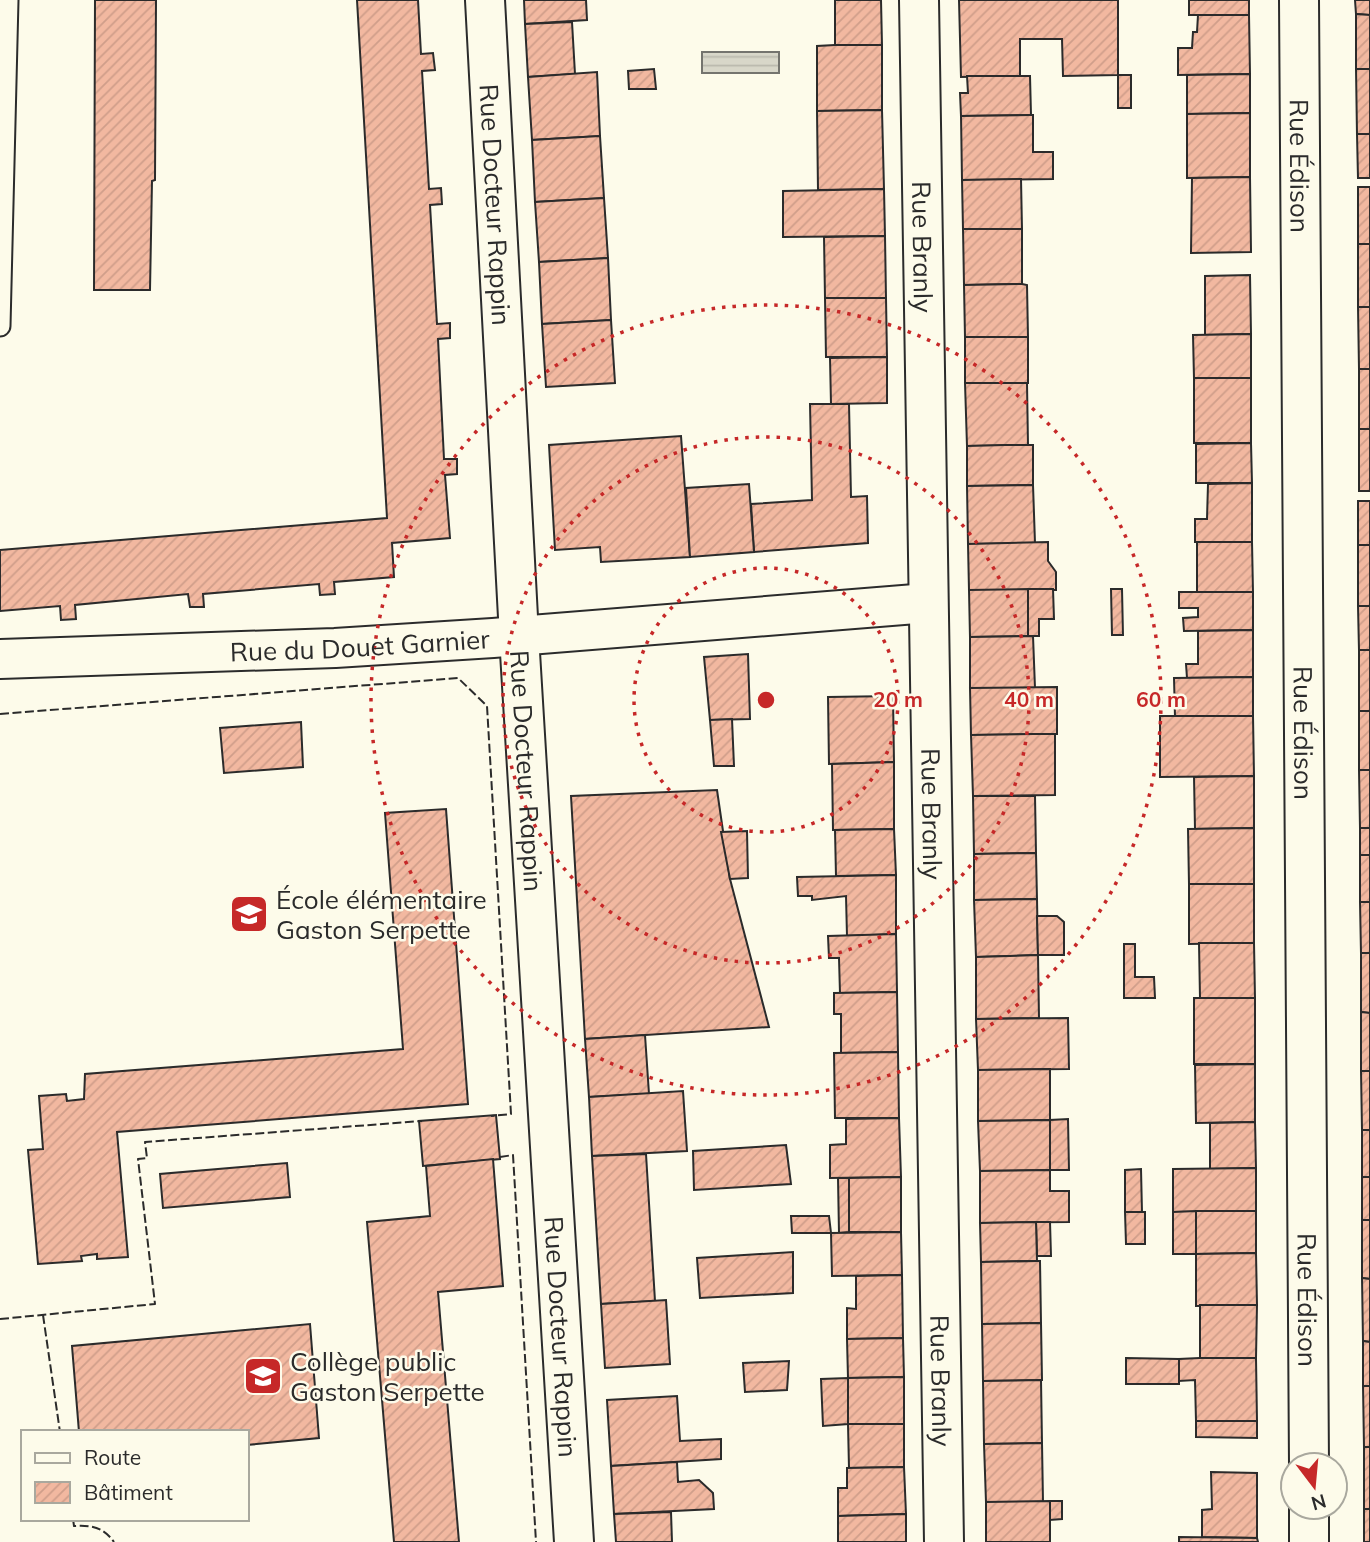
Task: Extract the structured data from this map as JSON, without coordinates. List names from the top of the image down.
{
  "streets": {
    "street": [
      "Rue Édison",
      "Rue Docteur Rappin",
      "Rue Branly",
      "Rue du Douet Garnier"
    ]
  },
  "crossings": [
    ["Rue Docteur Rappin", "Rue du Douet Garnier"],
    ["Rue Branly", "Rue du Douet Garnier"]
  ],
  "places": {
    "school or university": ["École élémentaire Gaston Serpette", "Collège public Gaston Serpette"]
  },
  "legend": ["Route", "Bâtiment"],
  "north": "bottom",
  "rings": ["20 m", "40 m", "60 m"]
}
